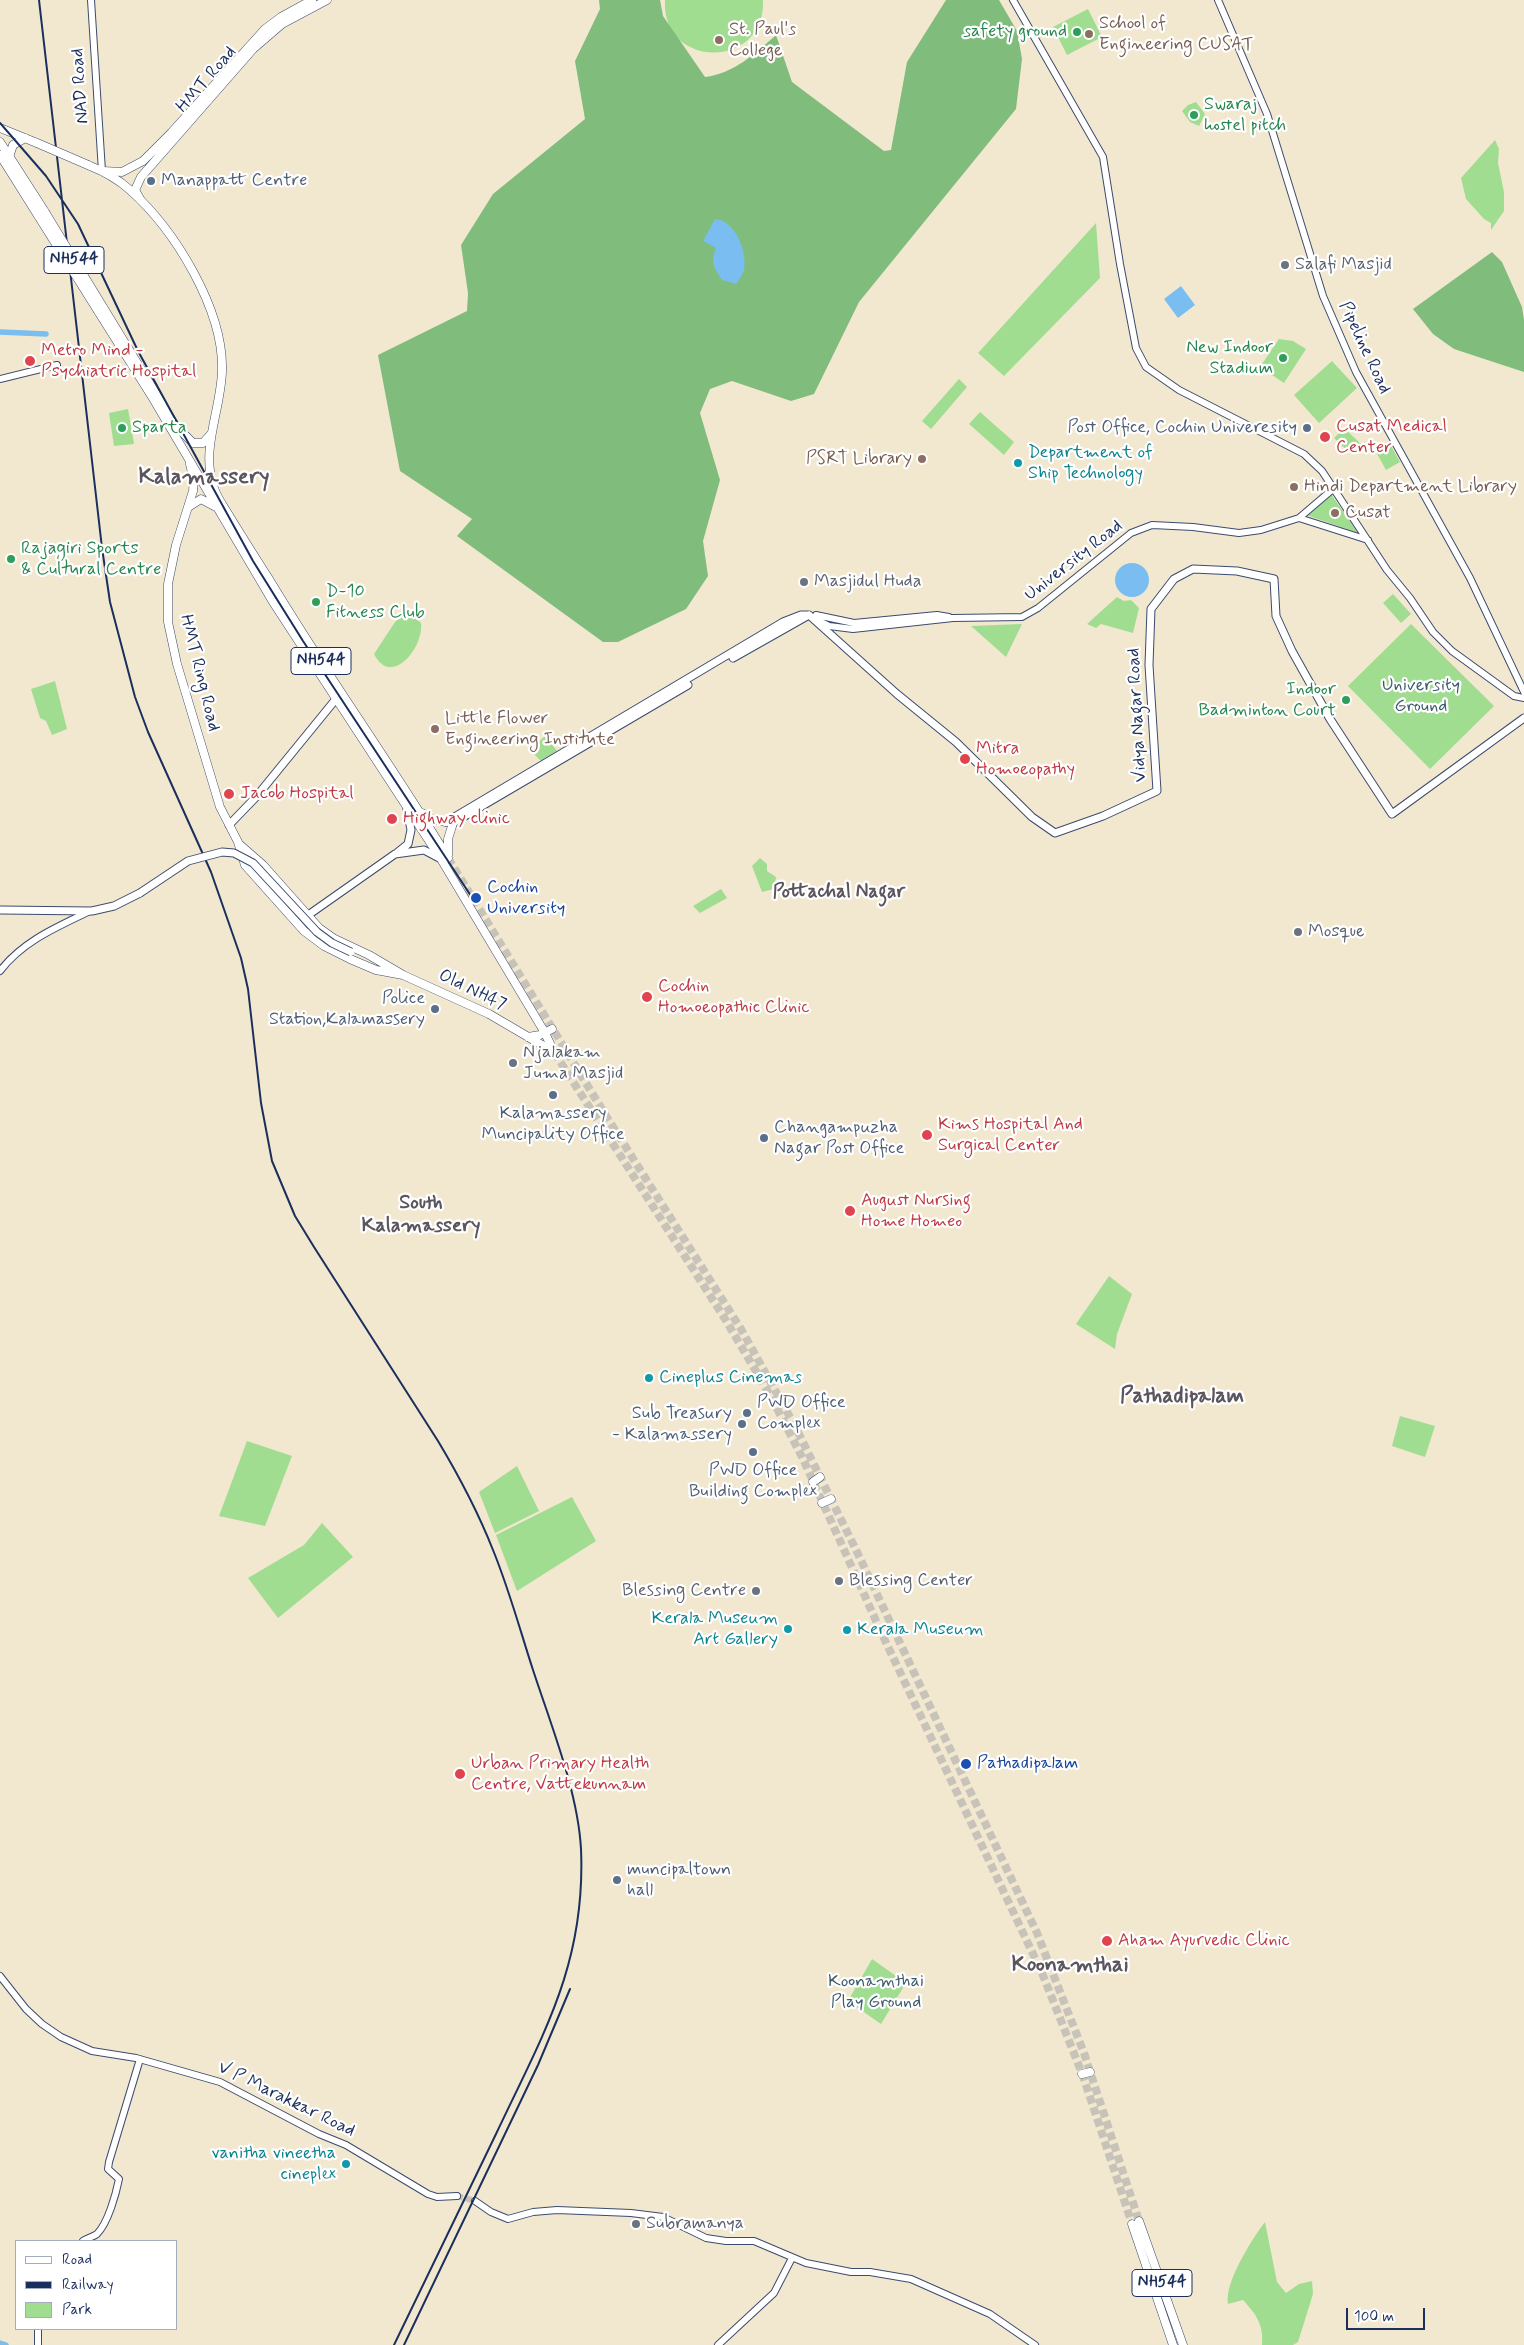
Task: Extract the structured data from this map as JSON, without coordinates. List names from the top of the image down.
{
  "streets": {
    "main road": [
      "HMT Road",
      "NH544",
      "HMT Ring Road",
      "Vidya Nagar Road",
      "Old NH47"
    ],
    "street": [
      "NAD Road",
      "Pipeline Road",
      "University Road",
      "V P Marakkar Road"
    ]
  },
  "crossings": [
    ["HMT Road", "NAD Road"],
    ["NH544", "HMT Ring Road"],
    ["University Road", "Vidya Nagar Road"],
    ["HMT Ring Road", "Old NH47"]
  ],
  "districts": [
    "Kalamassery",
    "Pottachal Nagar",
    "South Kalamassery",
    "Pathadipalam",
    "Koonamthai"
  ],
  "parks": ["University Ground", "Koonamthai Play Ground"],
  "places": [
    "safety ground",
    "School of Engineering CUSAT",
    "St. Paul's College",
    "Swaraj hostel pitch",
    "Manappatt Centre",
    "Salafi Masjid",
    "New Indoor Stadium",
    "Metro Mind - Psychiatric Hospital",
    "Sparta",
    "Post Office, Cochin Univeresity",
    "Cusat Medical Center",
    "PSRT Library",
    "Department of Ship Technology",
    "Hindi Department Library",
    "Cusat",
    "Rajagiri Sports & Cultural Centre",
    "Masjidul Huda",
    "D-10 Fitness Club",
    "Indoor Badminton Court",
    "Little Flower Engineering Institute",
    "Mitra Homoeopathy",
    "Jacob Hospital",
    "Highway clinic",
    "Cochin University",
    "Mosque",
    "Cochin Homoeopathic Clinic",
    "Police Station,Kalamassery",
    "Njalakam Juma Masjid",
    "Kalamassery Muncipality Office",
    "Kims Hospital And Surgical Center",
    "Changampuzha Nagar Post Office",
    "August Nursing Home Homeo",
    "Cineplus Cinemas",
    "PWD Office Complex",
    "Sub Treasury - Kalamassery",
    "PWD Office Building Complex",
    "Blessing Center",
    "Blessing Centre",
    "Kerala Museum Art Gallery",
    "Kerala Museum",
    "Pathadipalam",
    "Urban Primary Health Centre, Vattekunnam",
    "muncipaltown hall",
    "Aham Ayurvedic Clinic",
    "vanitha vineetha cineplex",
    "Subramanya"
  ],
  "legend": ["Road", "Railway", "Park"],
  "scale_bar": "100 m"
}
